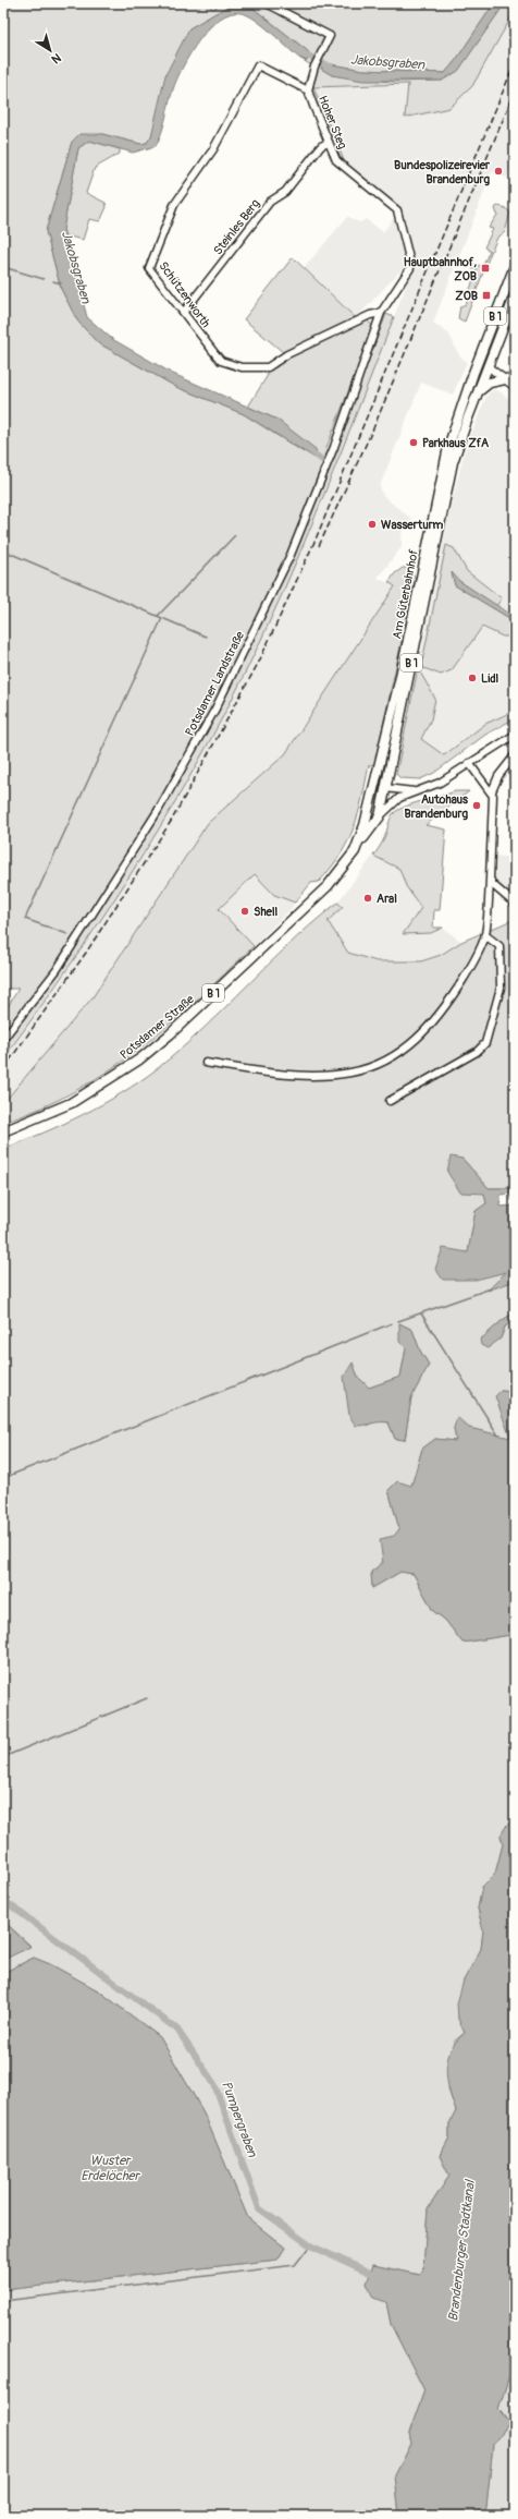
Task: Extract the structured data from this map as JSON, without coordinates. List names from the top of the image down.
{
  "streets": {
    "main road": ["B 1", "Am Güterbahnhof", "Potsdamer Straße"],
    "street": [
      "Hoher Steg",
      "Steinles Berg",
      "Schützenworth",
      "Potsdamer Landstraße"
    ]
  },
  "crossings": [
    ["Hoher Steg", "Steinles Berg"],
    ["Hoher Steg", "Schützenworth"],
    ["Hoher Steg", "Potsdamer Landstraße"],
    ["Steinles Berg", "Schützenworth"],
    ["Schützenworth", "Potsdamer Landstraße"],
    ["B 1", "Am Güterbahnhof"],
    ["Am Güterbahnhof", "Potsdamer Straße"]
  ],
  "water": [
    "Jakobsgraben",
    "Pumpergraben",
    "Wuster Erdelöcher",
    "Brandenburger Stadtkanal"
  ],
  "places": {
    "other": [
      "Bundespolizeirevier Brandenburg",
      "Parkhaus ZfA",
      "Wasserturm",
      "Lidl",
      "Autohaus Brandenburg",
      "Aral",
      "Shell"
    ],
    "transit": ["Hauptbahnhof, ZOB", "ZOB"]
  },
  "north": "bottom right"
}
